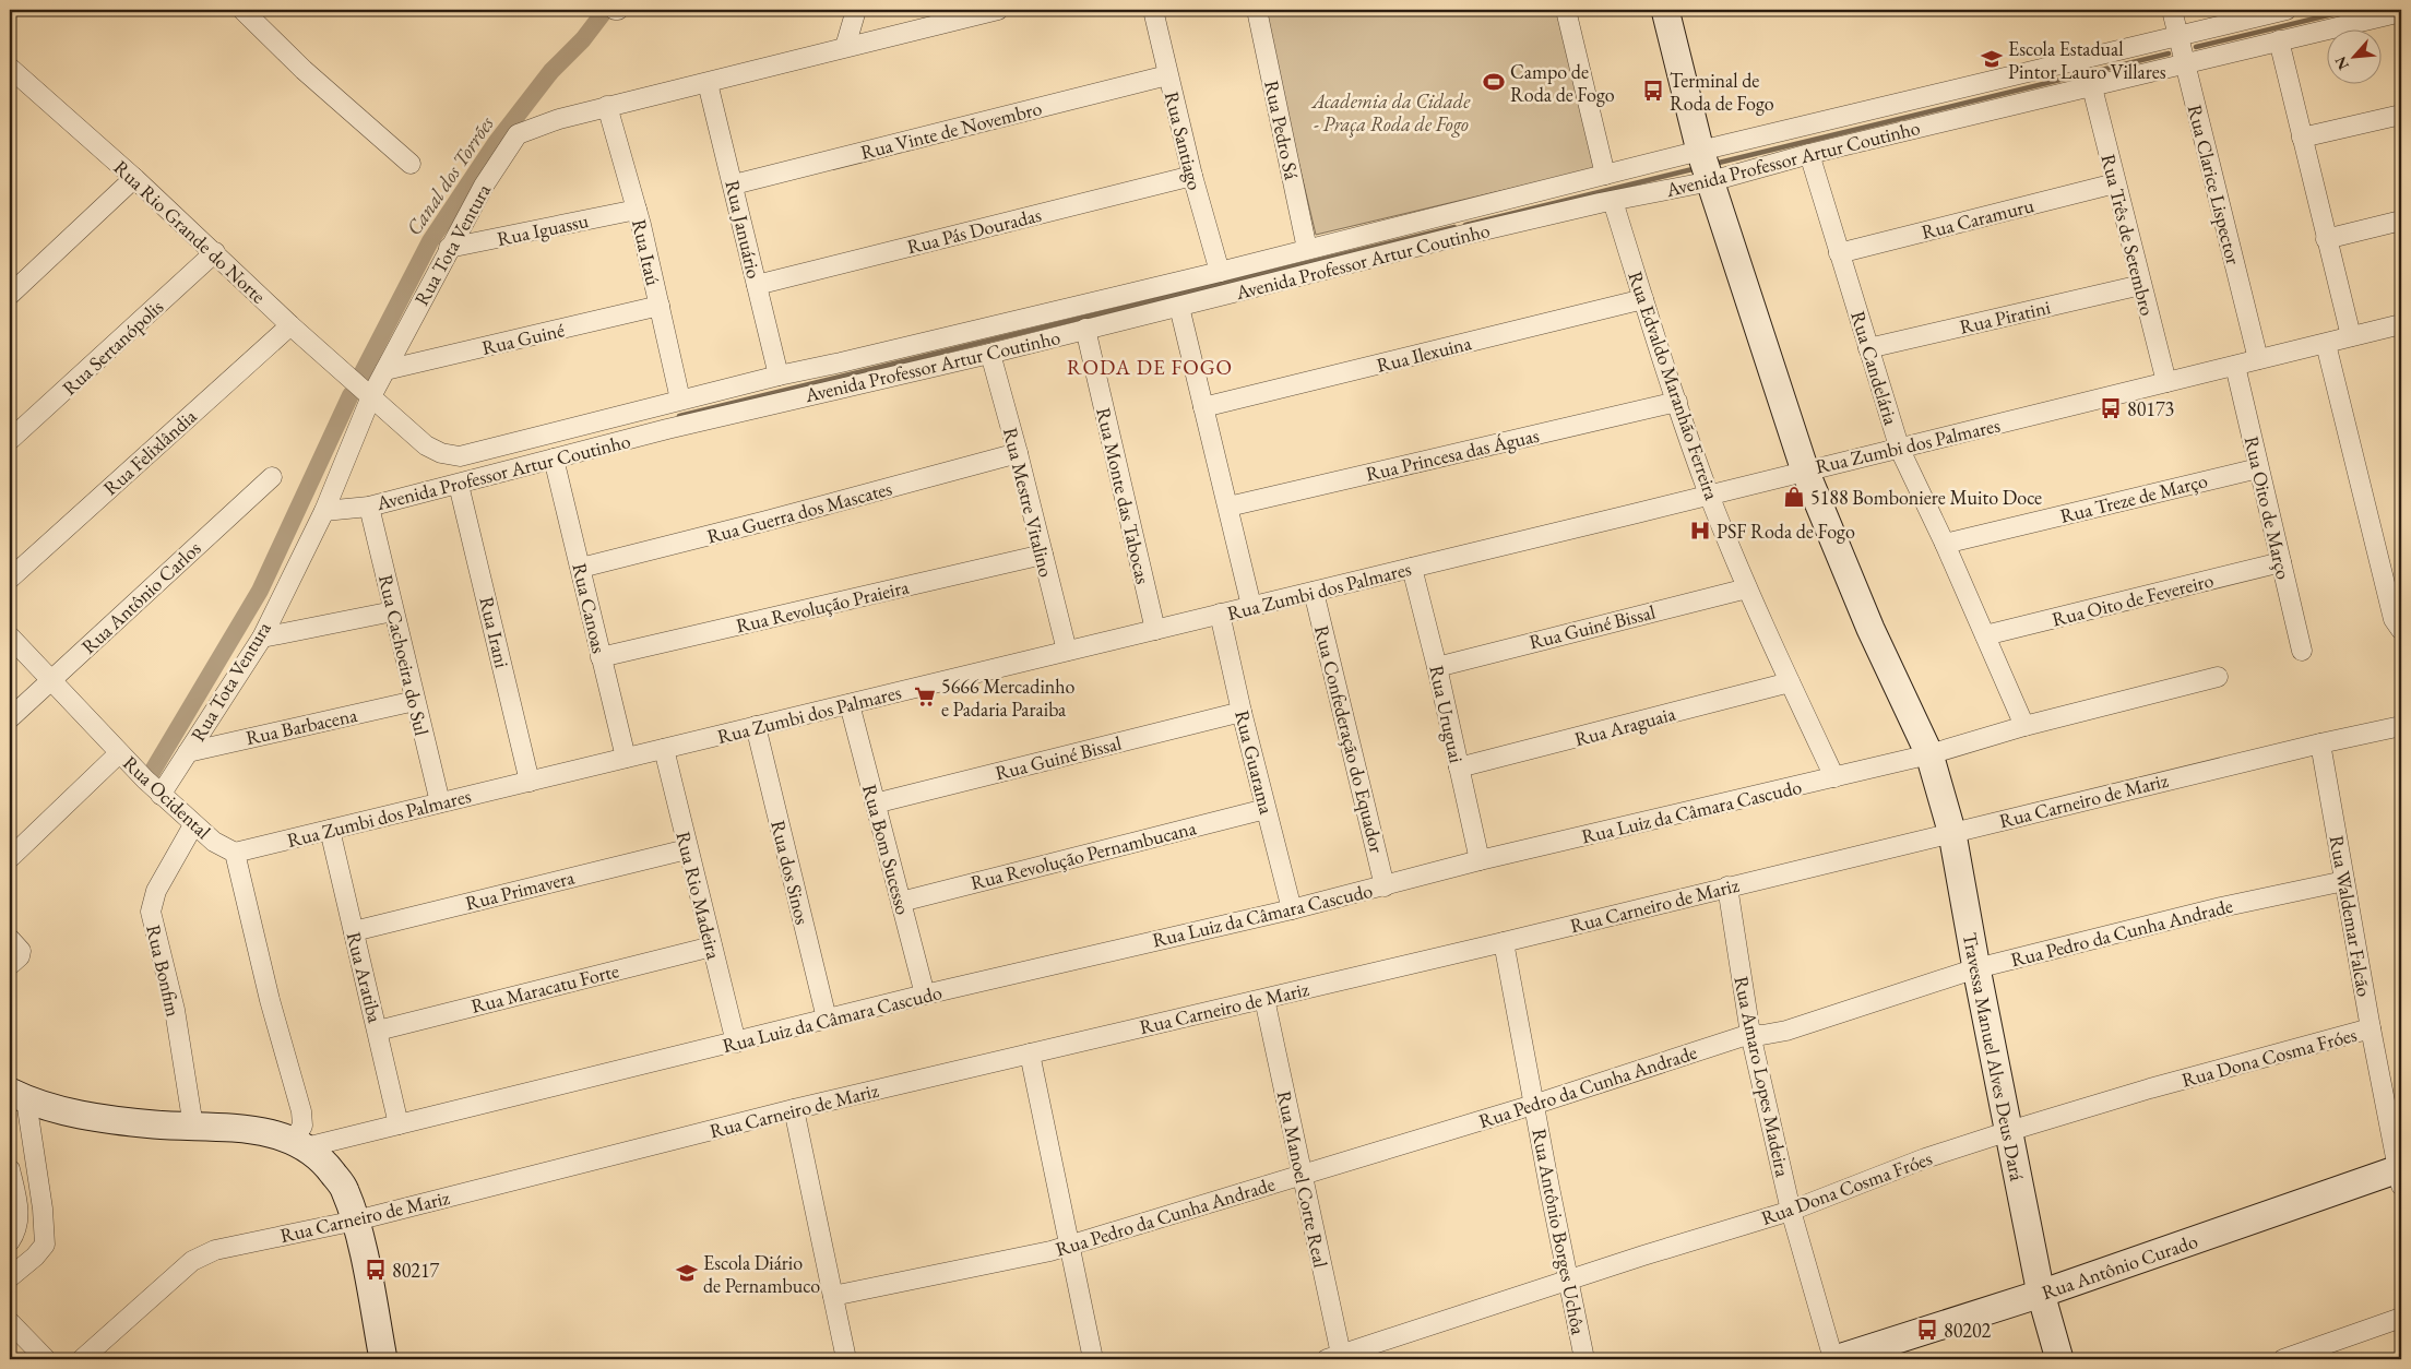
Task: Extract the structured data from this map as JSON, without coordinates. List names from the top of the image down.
{
  "streets": {
    "street": [
      "Rua Vinte de Novembro",
      "Rua Pedro Sá",
      "Rua Santiago",
      "Avenida Professor Artur Coutinho",
      "Rua Clarice Lispector",
      "Rua Caramuru",
      "Rua Iguassu",
      "Rua Januário",
      "Rua Pás Douradas",
      "Rua Rio Grande do Norte",
      "Rua Três de Setembro",
      "Rua Tota Ventura",
      "Rua Itaú",
      "Rua Piratini",
      "Rua Guiné",
      "Rua Sertanópolis",
      "Rua Ilexuina",
      "Rua Candelária",
      "Rua Edvaldo Maranhão Ferreira",
      "Rua Zumbi dos Palmares",
      "Rua Felixlândia",
      "Rua Princesa das Águas",
      "Rua Monte das Tabocas",
      "Rua Treze de Março",
      "Rua Mestre Vitalino",
      "Rua Oito de Março",
      "Rua Guerra dos Mascates",
      "Rua Antônio Carlos",
      "Rua Oito de Fevereiro",
      "Rua Revolução Praieira",
      "Rua Canoas",
      "Rua Guiné Bissal",
      "Rua Irani",
      "Rua Cachoeira do Sul",
      "Rua Uruguai",
      "Rua Barbacena",
      "Rua Araguaia",
      "Rua Confederação do Equador",
      "Rua Guarama",
      "Rua Ocidental",
      "Rua Carneiro de Mariz",
      "Rua Luiz da Câmara Cascudo",
      "Rua Bom Sucesso",
      "Rua Revolução Pernambucana",
      "Rua dos Sinos",
      "Rua Primavera",
      "Rua Rio Madeira",
      "Rua Waldemar Falcão",
      "Rua Pedro da Cunha Andrade",
      "Rua Bonfim",
      "Rua Aratiba",
      "Rua Maracatu Forte",
      "Travessa Manuel Alves Deus Dará",
      "Rua Dona Cosma Fróes",
      "Rua Amaro Lopes Madeira",
      "Rua Manoel Corte Real",
      "Rua Antônio Borges Uchôa",
      "Rua Antônio Curado"
    ]
  },
  "crossings": [
    ["Rua Vinte de Novembro", "Rua Santiago"],
    ["Rua Vinte de Novembro", "Rua Januário"],
    ["Rua Pedro Sá", "Avenida Professor Artur Coutinho"],
    ["Rua Santiago", "Avenida Professor Artur Coutinho"],
    ["Rua Santiago", "Rua Pás Douradas"],
    ["Avenida Professor Artur Coutinho", "Rua Clarice Lispector"],
    ["Avenida Professor Artur Coutinho", "Rua Januário"],
    ["Avenida Professor Artur Coutinho", "Rua Rio Grande do Norte"],
    ["Avenida Professor Artur Coutinho", "Rua Três de Setembro"],
    ["Avenida Professor Artur Coutinho", "Rua Tota Ventura"],
    ["Avenida Professor Artur Coutinho", "Rua Itaú"],
    ["Avenida Professor Artur Coutinho", "Rua Candelária"],
    ["Avenida Professor Artur Coutinho", "Rua Edvaldo Maranhão Ferreira"],
    ["Avenida Professor Artur Coutinho", "Rua Monte das Tabocas"],
    ["Avenida Professor Artur Coutinho", "Rua Mestre Vitalino"],
    ["Avenida Professor Artur Coutinho", "Rua Canoas"],
    ["Avenida Professor Artur Coutinho", "Rua Irani"],
    ["Avenida Professor Artur Coutinho", "Rua Cachoeira do Sul"],
    ["Avenida Professor Artur Coutinho", "Travessa Manuel Alves Deus Dará"],
    ["Rua Clarice Lispector", "Rua Zumbi dos Palmares"],
    ["Rua Caramuru", "Rua Três de Setembro"],
    ["Rua Caramuru", "Rua Candelária"],
    ["Rua Iguassu", "Rua Tota Ventura"],
    ["Rua Iguassu", "Rua Itaú"],
    ["Rua Januário", "Rua Pás Douradas"],
    ["Rua Januário", "Rua Tota Ventura"],
    ["Rua Rio Grande do Norte", "Rua Tota Ventura"],
    ["Rua Rio Grande do Norte", "Rua Sertanópolis"],
    ["Rua Rio Grande do Norte", "Rua Felixlândia"],
    ["Rua Três de Setembro", "Rua Piratini"],
    ["Rua Três de Setembro", "Rua Zumbi dos Palmares"],
    ["Rua Tota Ventura", "Rua Itaú"],
    ["Rua Tota Ventura", "Rua Guiné"],
    ["Rua Tota Ventura", "Rua Barbacena"],
    ["Rua Tota Ventura", "Rua Ocidental"],
    ["Rua Itaú", "Rua Guiné"],
    ["Rua Piratini", "Rua Candelária"],
    ["Rua Ilexuina", "Rua Edvaldo Maranhão Ferreira"],
    ["Rua Candelária", "Rua Zumbi dos Palmares"],
    ["Rua Candelária", "Rua Treze de Março"],
    ["Rua Candelária", "Rua Oito de Fevereiro"],
    ["Rua Candelária", "Rua Luiz da Câmara Cascudo"],
    ["Rua Edvaldo Maranhão Ferreira", "Rua Zumbi dos Palmares"],
    ["Rua Edvaldo Maranhão Ferreira", "Rua Princesa das Águas"],
    ["Rua Edvaldo Maranhão Ferreira", "Rua Guiné Bissal"],
    ["Rua Edvaldo Maranhão Ferreira", "Rua Araguaia"],
    ["Rua Edvaldo Maranhão Ferreira", "Rua Luiz da Câmara Cascudo"],
    ["Rua Zumbi dos Palmares", "Rua Monte das Tabocas"],
    ["Rua Zumbi dos Palmares", "Rua Mestre Vitalino"],
    ["Rua Zumbi dos Palmares", "Rua Oito de Março"],
    ["Rua Zumbi dos Palmares", "Rua Canoas"],
    ["Rua Zumbi dos Palmares", "Rua Irani"],
    ["Rua Zumbi dos Palmares", "Rua Cachoeira do Sul"],
    ["Rua Zumbi dos Palmares", "Rua Uruguai"],
    ["Rua Zumbi dos Palmares", "Rua Confederação do Equador"],
    ["Rua Zumbi dos Palmares", "Rua Guarama"],
    ["Rua Zumbi dos Palmares", "Rua Ocidental"],
    ["Rua Zumbi dos Palmares", "Rua Bom Sucesso"],
    ["Rua Zumbi dos Palmares", "Rua dos Sinos"],
    ["Rua Zumbi dos Palmares", "Rua Rio Madeira"],
    ["Rua Zumbi dos Palmares", "Rua Aratiba"],
    ["Rua Zumbi dos Palmares", "Travessa Manuel Alves Deus Dará"],
    ["Rua Treze de Março", "Rua Oito de Março"],
    ["Rua Mestre Vitalino", "Rua Guerra dos Mascates"],
    ["Rua Mestre Vitalino", "Rua Revolução Praieira"],
    ["Rua Oito de Março", "Rua Oito de Fevereiro"],
    ["Rua Guerra dos Mascates", "Rua Canoas"],
    ["Rua Antônio Carlos", "Rua Ocidental"],
    ["Rua Revolução Praieira", "Rua Canoas"],
    ["Rua Guiné Bissal", "Rua Uruguai"],
    ["Rua Guiné Bissal", "Rua Guarama"],
    ["Rua Guiné Bissal", "Rua Bom Sucesso"],
    ["Rua Cachoeira do Sul", "Rua Barbacena"],
    ["Rua Uruguai", "Rua Araguaia"],
    ["Rua Uruguai", "Rua Luiz da Câmara Cascudo"],
    ["Rua Confederação do Equador", "Rua Luiz da Câmara Cascudo"],
    ["Rua Guarama", "Rua Luiz da Câmara Cascudo"],
    ["Rua Guarama", "Rua Revolução Pernambucana"],
    ["Rua Ocidental", "Rua Bonfim"],
    ["Rua Carneiro de Mariz", "Rua Waldemar Falcão"],
    ["Rua Carneiro de Mariz", "Travessa Manuel Alves Deus Dará"],
    ["Rua Carneiro de Mariz", "Rua Amaro Lopes Madeira"],
    ["Rua Carneiro de Mariz", "Rua Manoel Corte Real"],
    ["Rua Carneiro de Mariz", "Rua Antônio Borges Uchôa"],
    ["Rua Luiz da Câmara Cascudo", "Rua Bom Sucesso"],
    ["Rua Luiz da Câmara Cascudo", "Rua dos Sinos"],
    ["Rua Luiz da Câmara Cascudo", "Rua Rio Madeira"],
    ["Rua Luiz da Câmara Cascudo", "Rua Aratiba"],
    ["Rua Luiz da Câmara Cascudo", "Travessa Manuel Alves Deus Dará"],
    ["Rua Bom Sucesso", "Rua Revolução Pernambucana"],
    ["Rua Primavera", "Rua Rio Madeira"],
    ["Rua Primavera", "Rua Aratiba"],
    ["Rua Rio Madeira", "Rua Maracatu Forte"],
    ["Rua Waldemar Falcão", "Rua Pedro da Cunha Andrade"],
    ["Rua Waldemar Falcão", "Rua Dona Cosma Fróes"],
    ["Rua Waldemar Falcão", "Rua Antônio Curado"],
    ["Rua Pedro da Cunha Andrade", "Travessa Manuel Alves Deus Dará"],
    ["Rua Pedro da Cunha Andrade", "Rua Amaro Lopes Madeira"],
    ["Rua Pedro da Cunha Andrade", "Rua Manoel Corte Real"],
    ["Rua Pedro da Cunha Andrade", "Rua Antônio Borges Uchôa"],
    ["Rua Aratiba", "Rua Maracatu Forte"],
    ["Travessa Manuel Alves Deus Dará", "Rua Dona Cosma Fróes"],
    ["Travessa Manuel Alves Deus Dará", "Rua Antônio Curado"],
    ["Rua Dona Cosma Fróes", "Rua Amaro Lopes Madeira"],
    ["Rua Dona Cosma Fróes", "Rua Manoel Corte Real"],
    ["Rua Dona Cosma Fróes", "Rua Antônio Borges Uchôa"],
    ["Rua Amaro Lopes Madeira", "Rua Antônio Curado"]
  ],
  "districts": ["RODA DE FOGO"],
  "water": ["Canal dos Torrões"],
  "parks": ["Academia da Cidade - Praça Roda de Fogo"],
  "places": {
    "school or university": ["Escola Estadual Pintor Lauro Villares", "Escola Diário de Pernambuco"],
    "sports": ["Campo de Roda de Fogo"],
    "bus stop": [
      "Terminal de Roda de Fogo",
      "80173",
      "80217",
      "80202"
    ],
    "shop": ["5188 Bomboniere Muito Doce"],
    "hospital": ["PSF Roda de Fogo"],
    "supermarket": ["5666 Mercadinho e Padaria Paraiba"]
  },
  "north": "bottom left"
}
